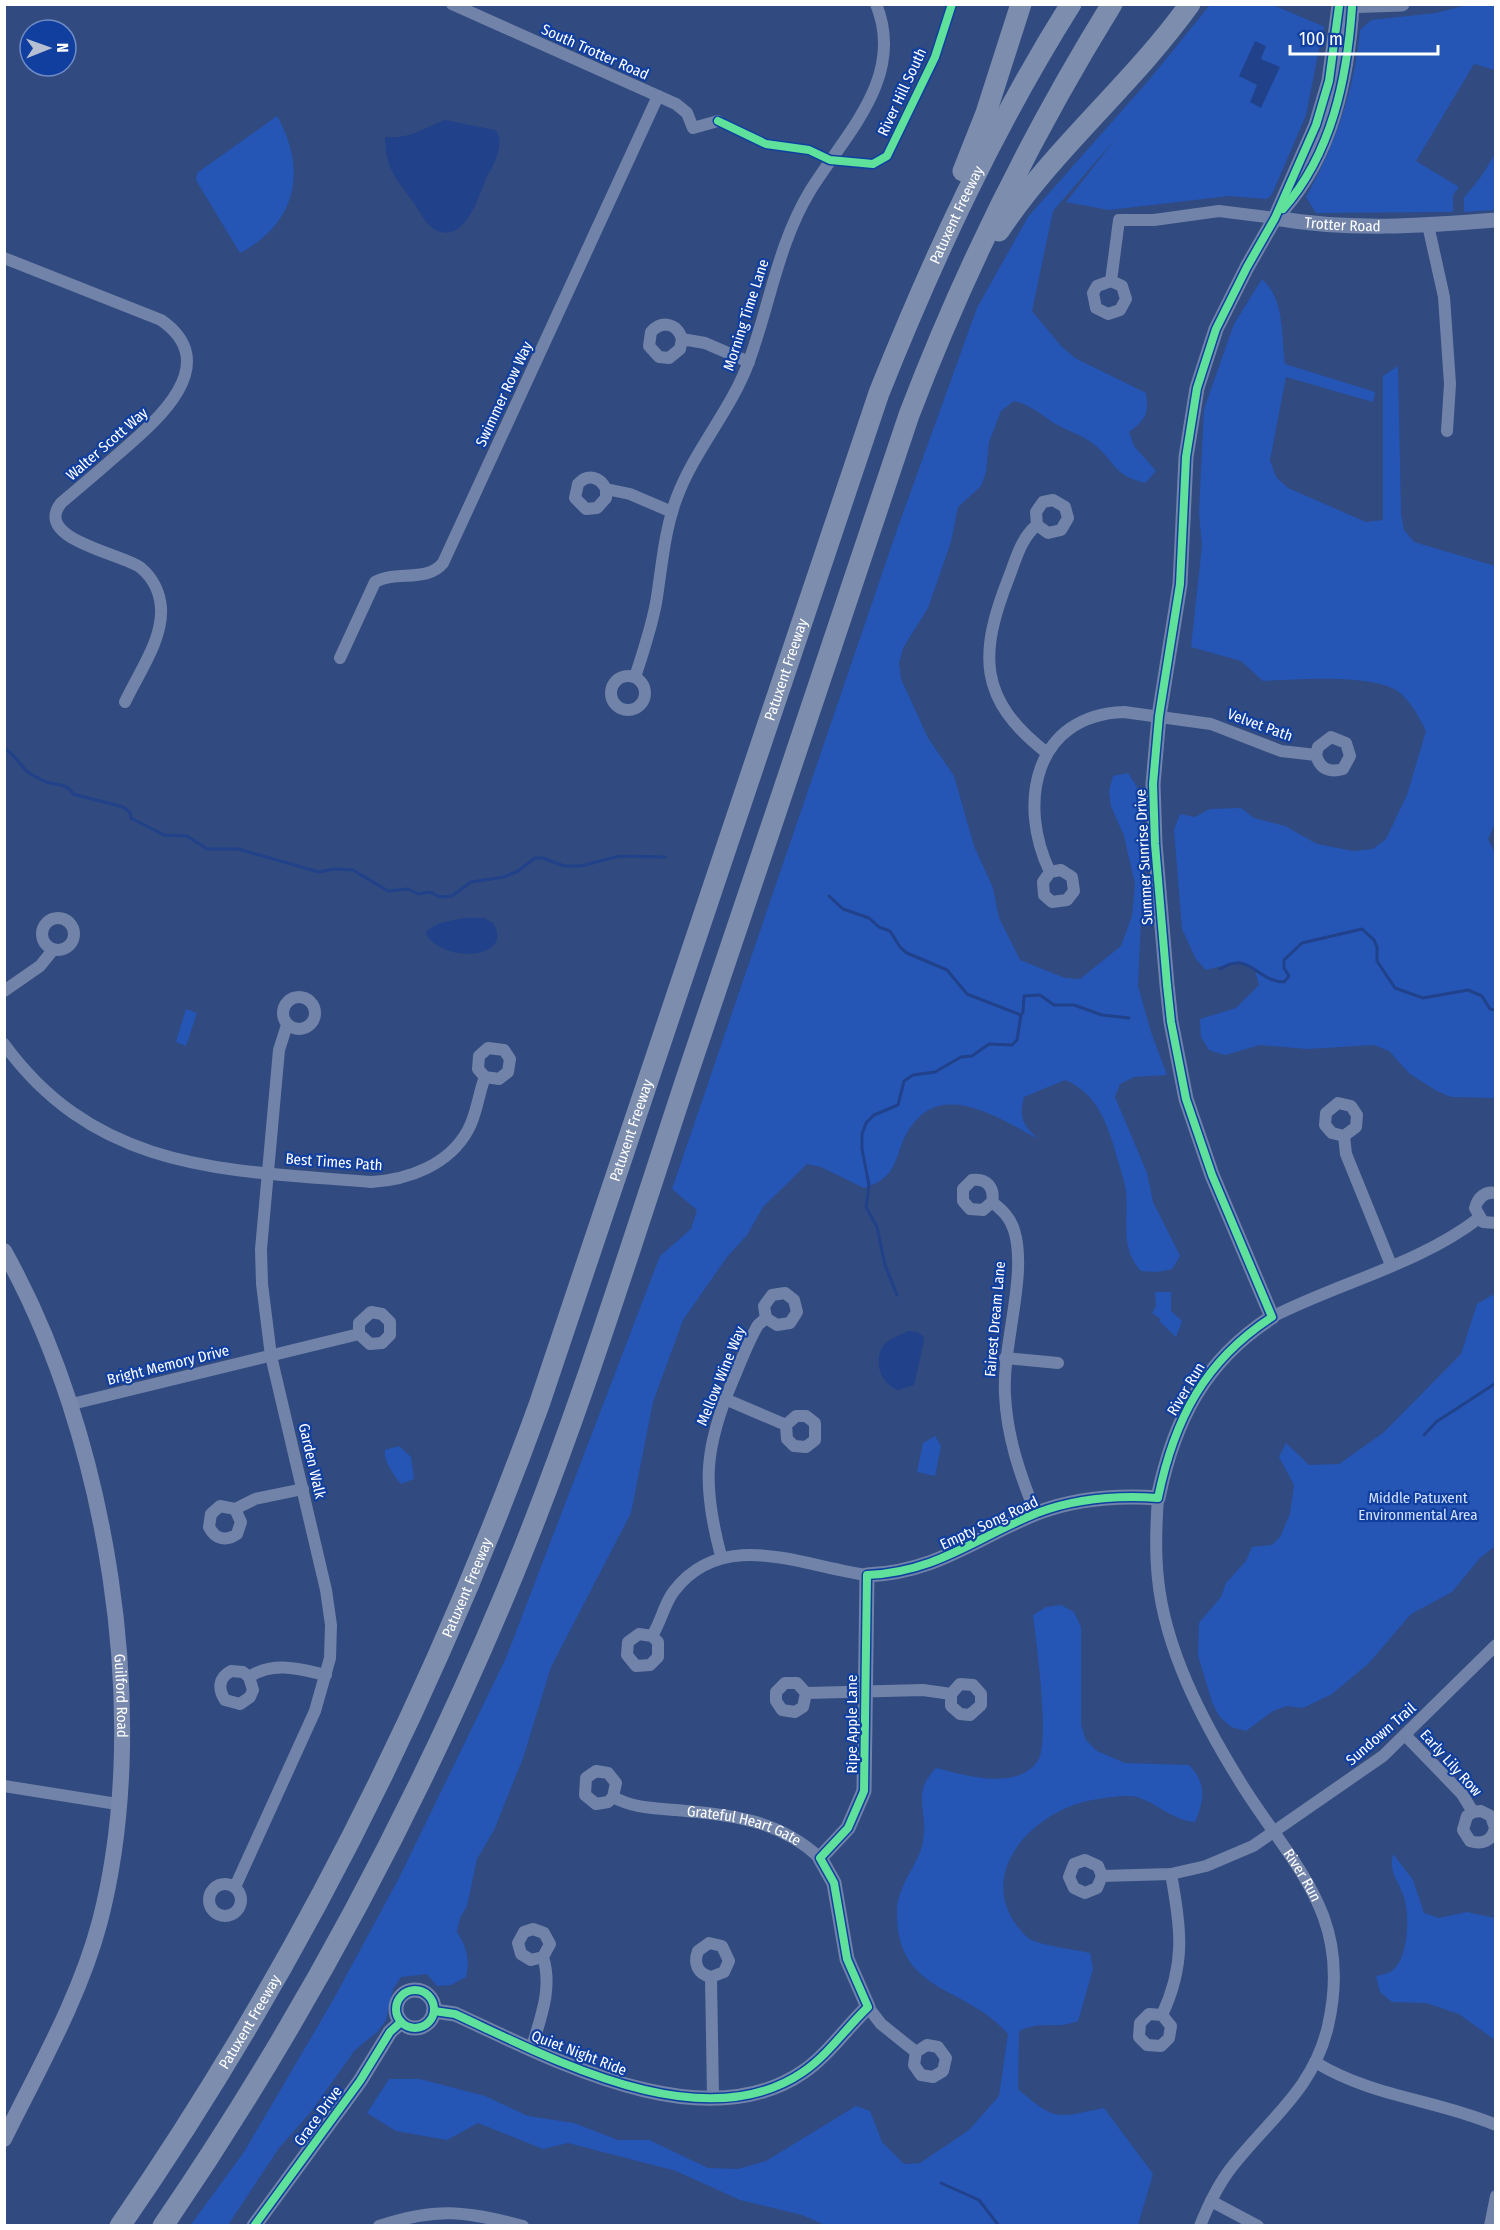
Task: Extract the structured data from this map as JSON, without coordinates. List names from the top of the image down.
{
  "streets": {
    "highway": ["Patuxent Freeway"],
    "main road": ["Guilford Road"],
    "street": [
      "South Trotter Road",
      "Trotter Road",
      "Morning Time Lane",
      "Swimmer Row Way",
      "Walter Scott Way",
      "Velvet Path",
      "Summer Sunrise Drive",
      "Best Times Path",
      "Fairest Dream Lane",
      "Bright Memory Drive",
      "Mellow Wine Way",
      "River Run",
      "Garden Walk",
      "Empty Song Road",
      "Ripe Apple Lane",
      "Sundown Trail",
      "Early Lily Row",
      "Grateful Heart Gate",
      "Quiet Night Ride",
      "Grace Drive"
    ],
    "cycle path": ["River Hill South"]
  },
  "crossings": [
    ["South Trotter Road", "Swimmer Row Way"],
    ["Trotter Road", "Summer Sunrise Drive"],
    ["Velvet Path", "Summer Sunrise Drive"],
    ["Summer Sunrise Drive", "River Run"],
    ["Best Times Path", "Garden Walk"],
    ["Fairest Dream Lane", "Empty Song Road"],
    ["Bright Memory Drive", "Garden Walk"],
    ["Bright Memory Drive", "Guilford Road"],
    ["Mellow Wine Way", "Empty Song Road"],
    ["River Run", "Empty Song Road"],
    ["River Run", "Sundown Trail"],
    ["Empty Song Road", "Ripe Apple Lane"],
    ["Ripe Apple Lane", "Grateful Heart Gate"],
    ["Sundown Trail", "Early Lily Row"],
    ["Grateful Heart Gate", "Quiet Night Ride"],
    ["Quiet Night Ride", "Grace Drive"]
  ],
  "parks": ["Middle Patuxent Environmental Area"],
  "scale_bar": "100 m",
  "north": "right"
}
